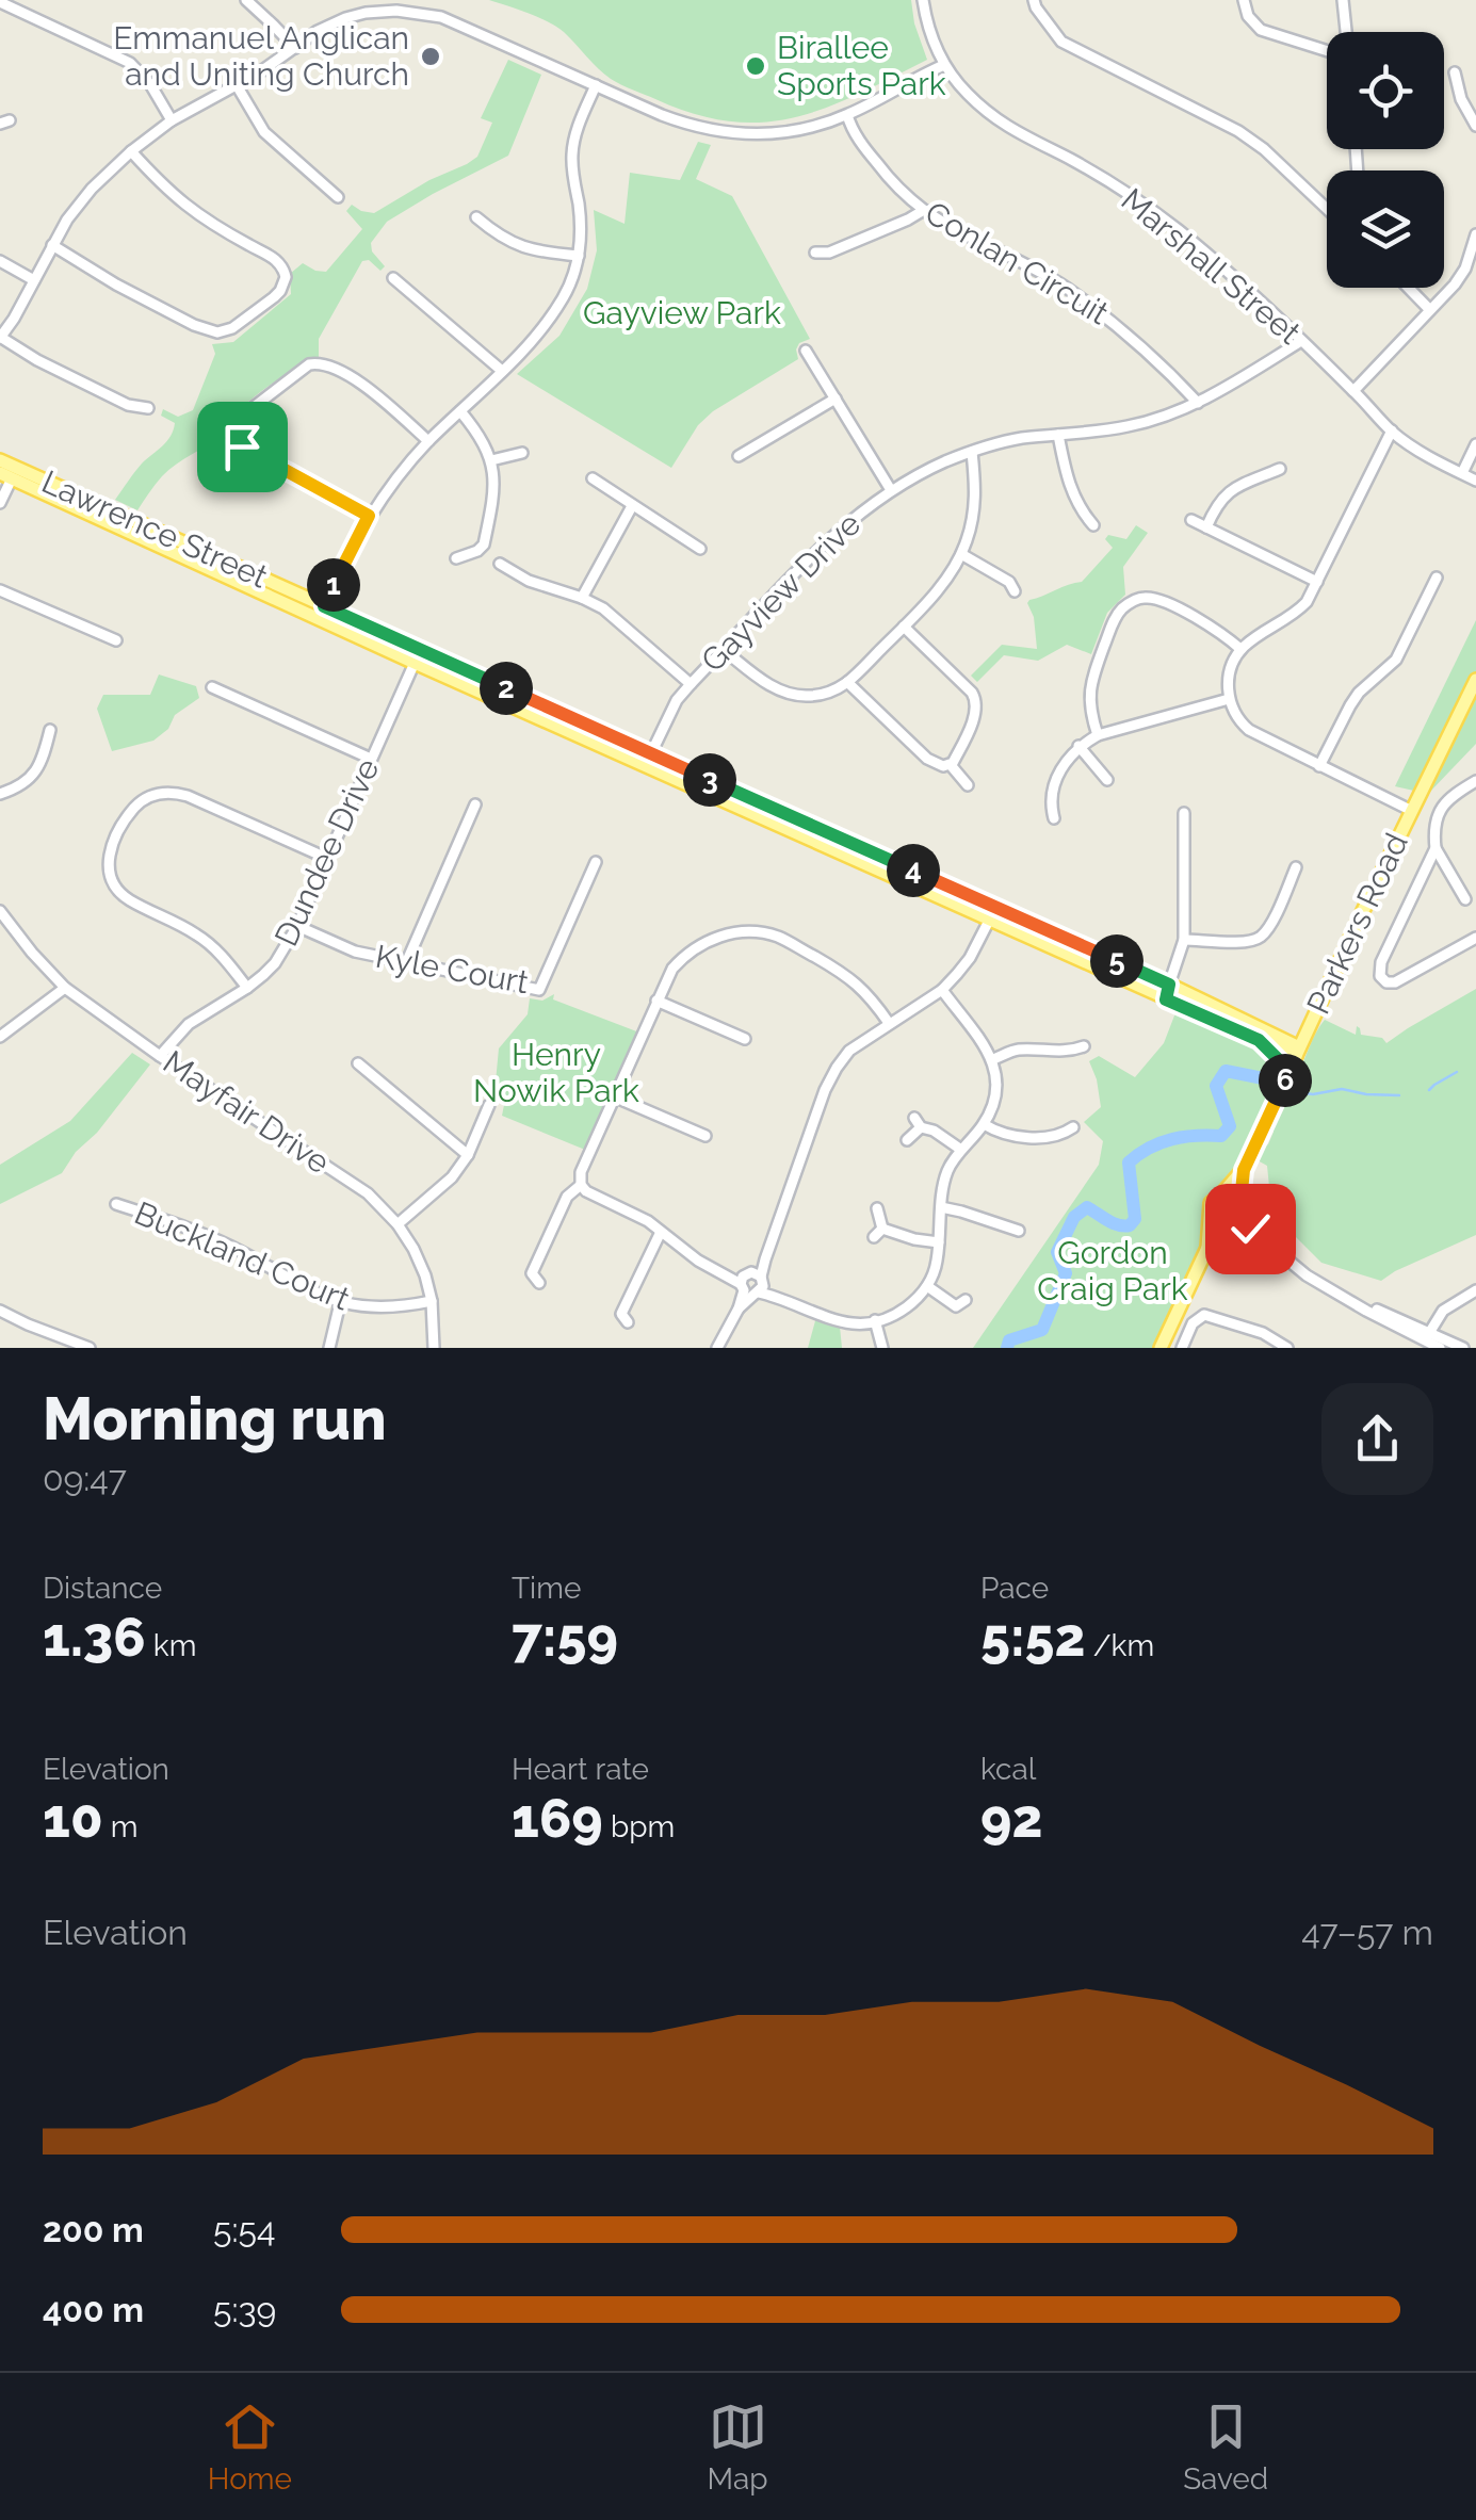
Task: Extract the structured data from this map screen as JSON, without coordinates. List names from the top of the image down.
{
  "streets": {
    "main road": ["Lawrence Street", "Parkers Road"],
    "street": [
      "Conlan Circuit",
      "Marshall Street",
      "Gayview Drive",
      "Dundee Drive",
      "Kyle Court",
      "Mayfair Drive",
      "Buckland Court"
    ]
  },
  "crossings": [
    ["Conlan Circuit", "Gayview Drive"],
    ["Marshall Street", "Gayview Drive"],
    ["Lawrence Street", "Gayview Drive"],
    ["Lawrence Street", "Dundee Drive"],
    ["Lawrence Street", "Parkers Road"],
    ["Dundee Drive", "Kyle Court"],
    ["Dundee Drive", "Mayfair Drive"],
    ["Mayfair Drive", "Buckland Court"]
  ],
  "parks": ["Gayview Park", "Henry Nowik Park", "Gordon Craig Park"],
  "places": ["Emmanuel Anglican and Uniting Church", "Birallee Sports Park"],
  "page": {
    "pins": [
      "1",
      "2",
      "3",
      "4",
      "5",
      "6"
    ],
    "heading": ["Morning run", "09:47"],
    "stats": [
      ["Distance", "1.36 km"],
      ["Time", "7:59"],
      ["Pace", "5:52 /km"],
      ["Elevation", "10 m"],
      ["Heart rate", "169 bpm"],
      ["kcal", "92"]
    ],
    "chart": ["Elevation", "47–57 m"],
    "list": [
      {
        "name": "200 m",
        "note": "5:54"
      },
      {
        "name": "400 m",
        "note": "5:39"
      }
    ],
    "tabs": ["Home", "Map", "Saved"]
  }
}
